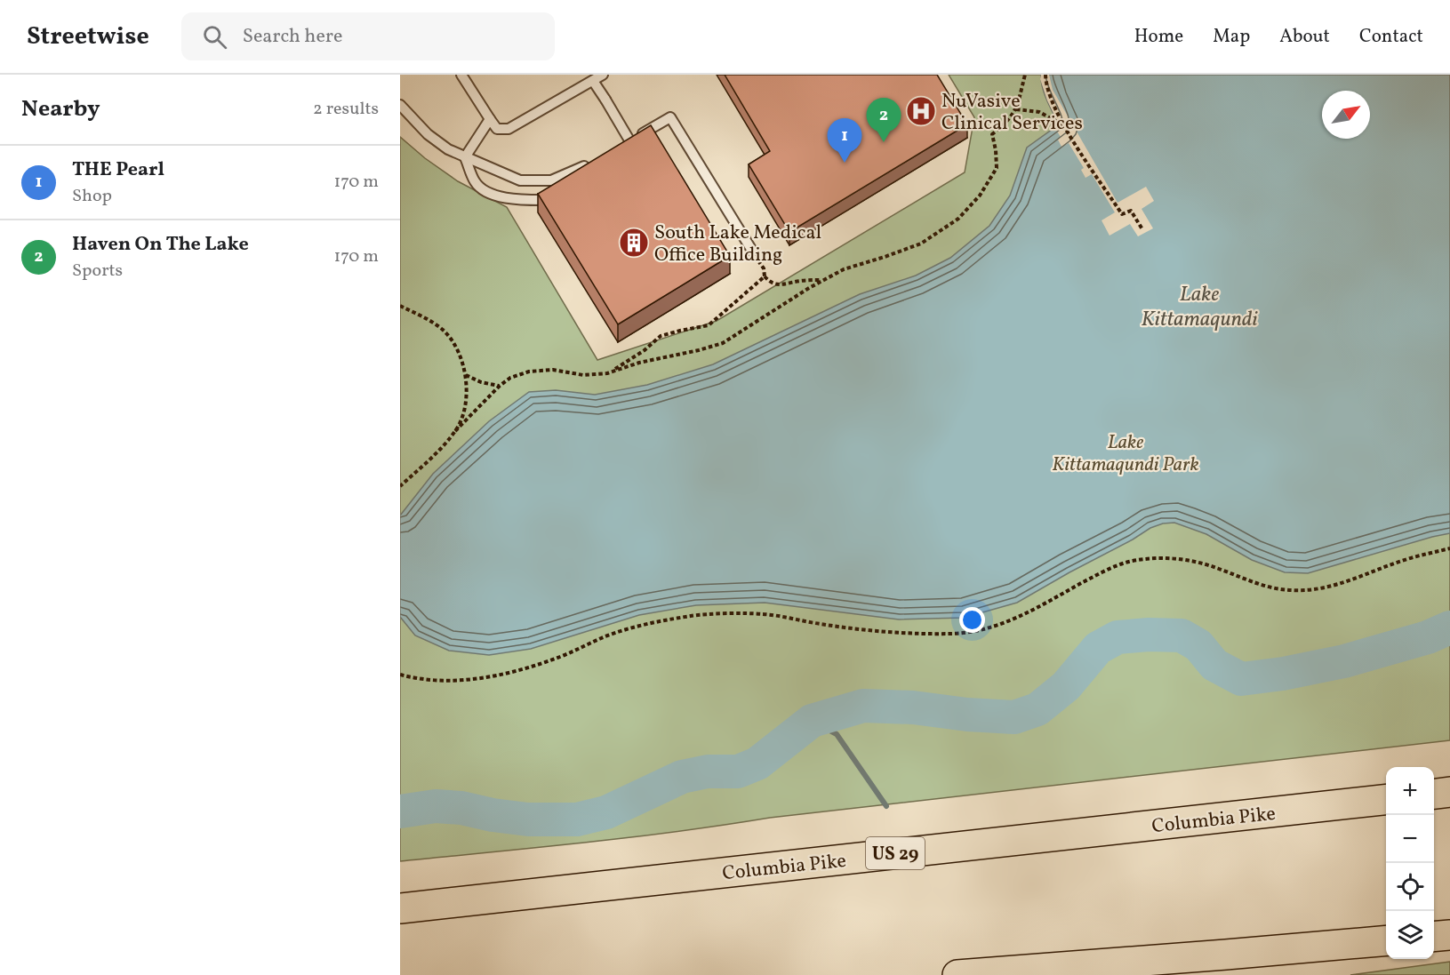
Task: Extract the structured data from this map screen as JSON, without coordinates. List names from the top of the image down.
{
  "streets": {
    "highway": ["Columbia Pike", "US 29"]
  },
  "water": ["Lake Kittamaqundi"],
  "parks": ["Lake Kittamaqundi Park"],
  "places": {
    "hospital": ["NuVasive Clinical Services"],
    "building": ["South Lake Medical Office Building"]
  },
  "north": "top right",
  "page": {
    "header": "Streetwise",
    "search": "Search here",
    "nav": [
      "Home",
      "Map",
      "About",
      "Contact"
    ],
    "heading": ["Nearby", "2 results"],
    "pins": ["2", "1"],
    "list": [
      {
        "mark": "1",
        "name": "THE Pearl",
        "note": "Shop",
        "value": "170 m"
      },
      {
        "mark": "2",
        "name": "Haven On The Lake",
        "note": "Sports",
        "value": "170 m"
      }
    ],
    "map_buttons": ["+", "−"]
  }
}
